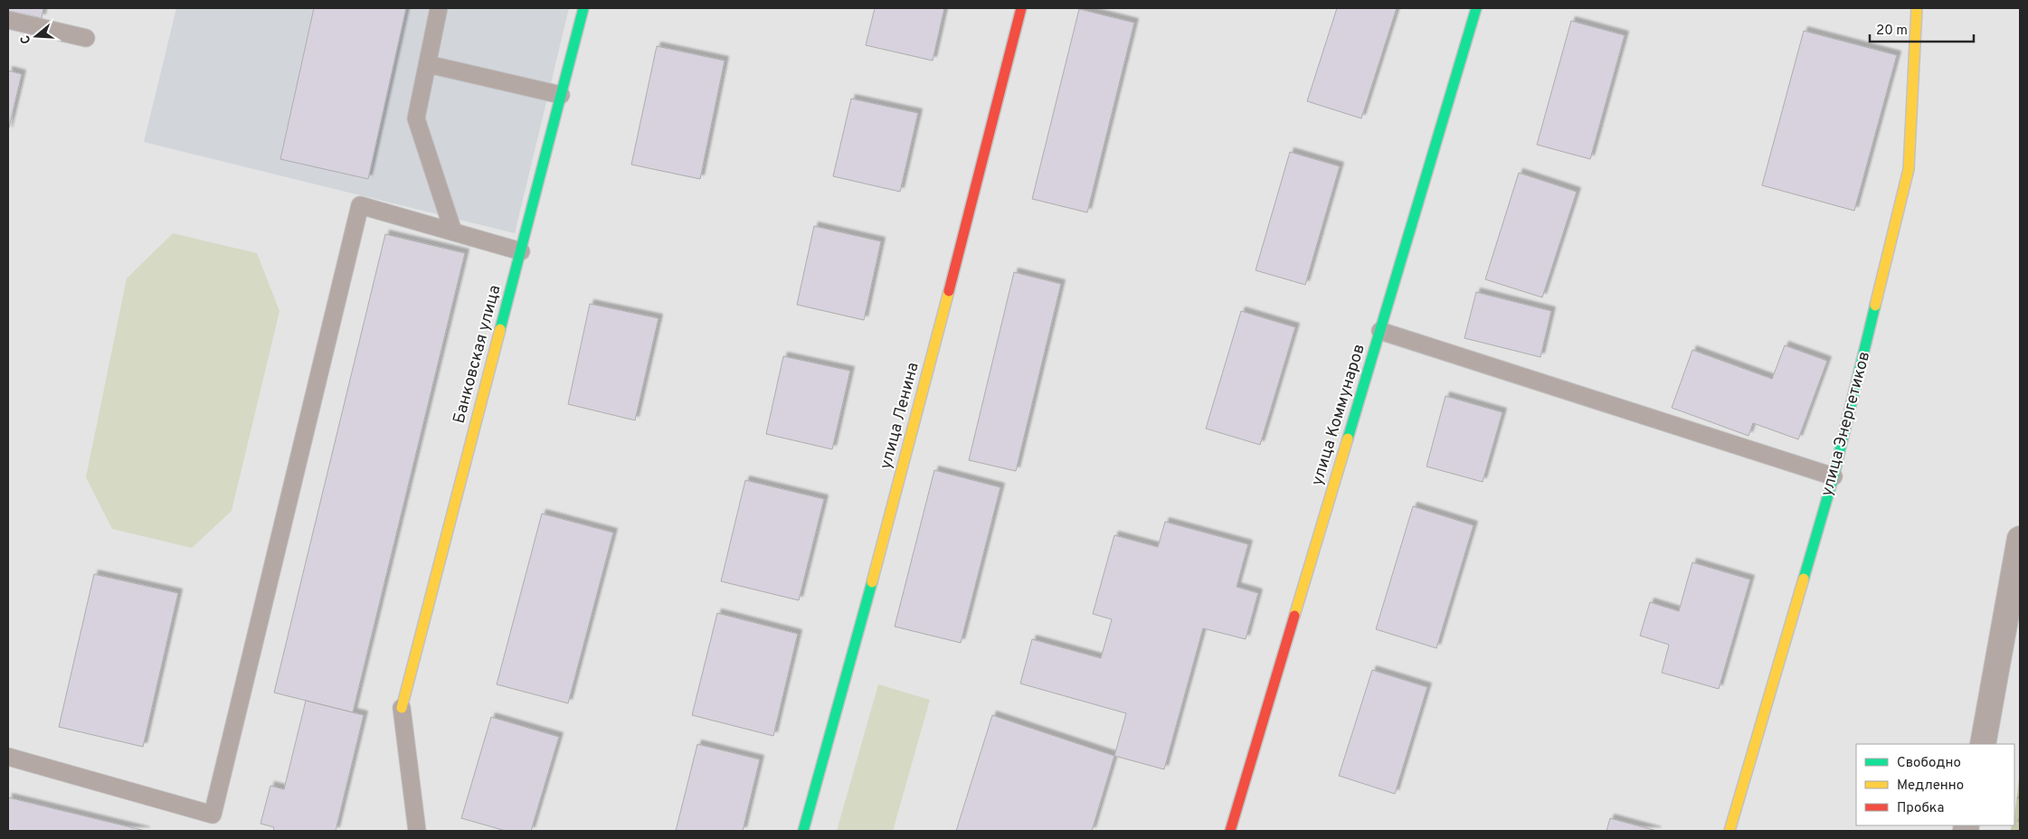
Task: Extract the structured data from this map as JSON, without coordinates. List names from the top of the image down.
{
  "streets": {
    "street": [
      "Банковская улица",
      "улица Коммунаров",
      "улица Ленина",
      "улица Энергетиков"
    ]
  },
  "legend": ["Свободно", "Медленно", "Пробка"],
  "scale_bar": "20 m",
  "north": "left"
}
